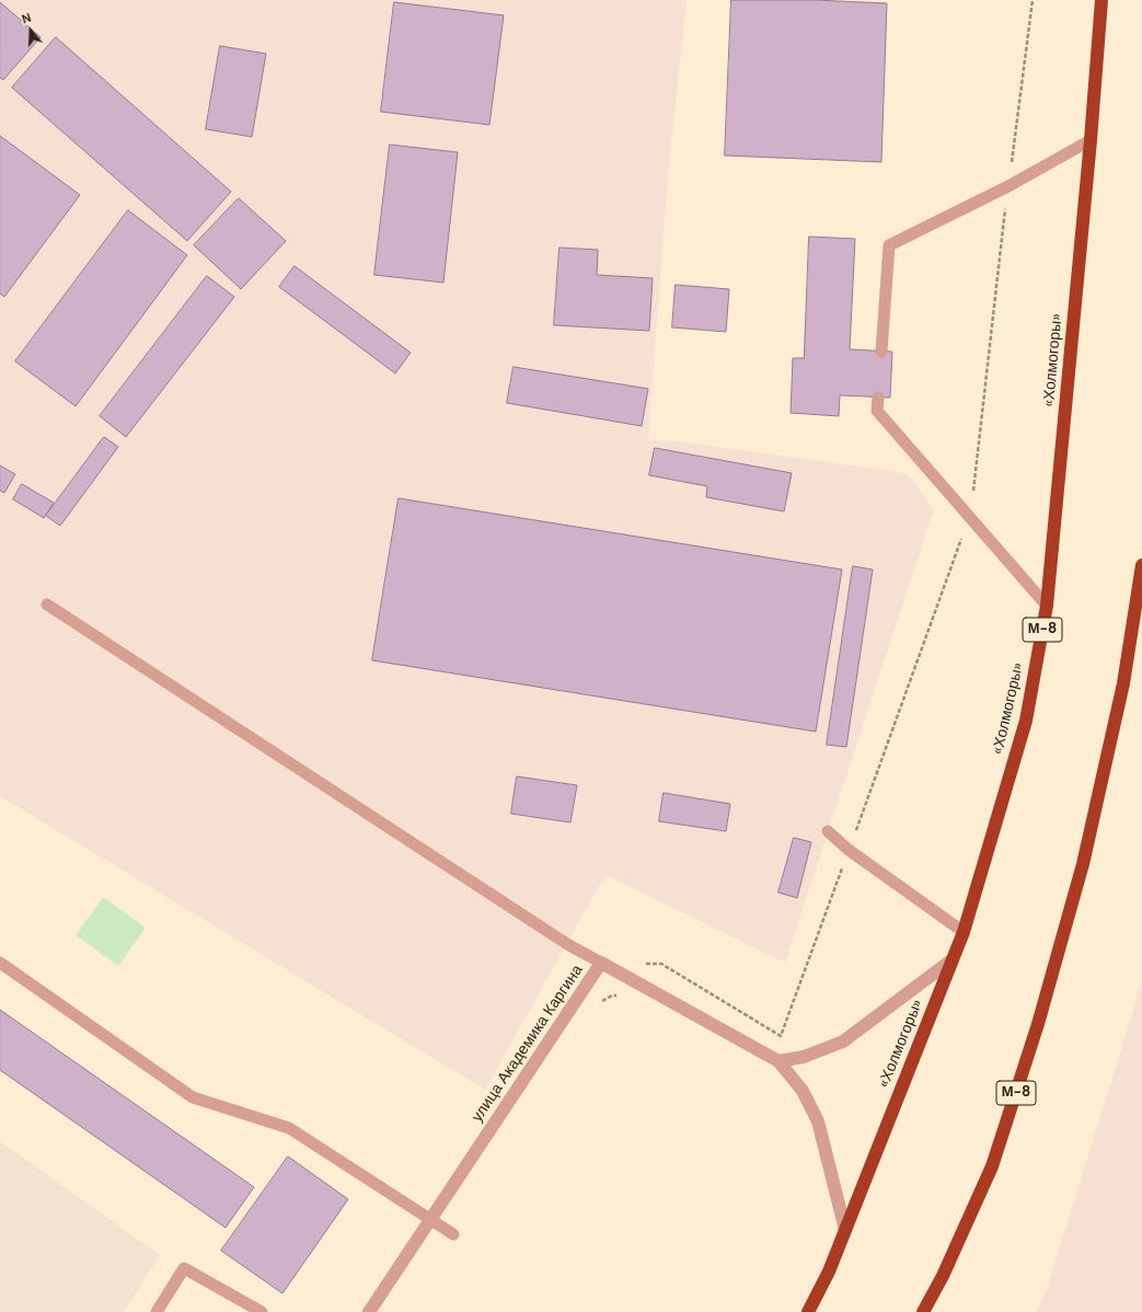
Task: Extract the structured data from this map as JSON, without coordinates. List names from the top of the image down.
{
  "streets": {
    "highway": ["«Холмогоры»", "М-8"],
    "street": ["улица Академика Каргина"]
  },
  "crossings": [
    ["«Холмогоры»", "улица Академика Каргина"]
  ],
  "north": "top"
}
